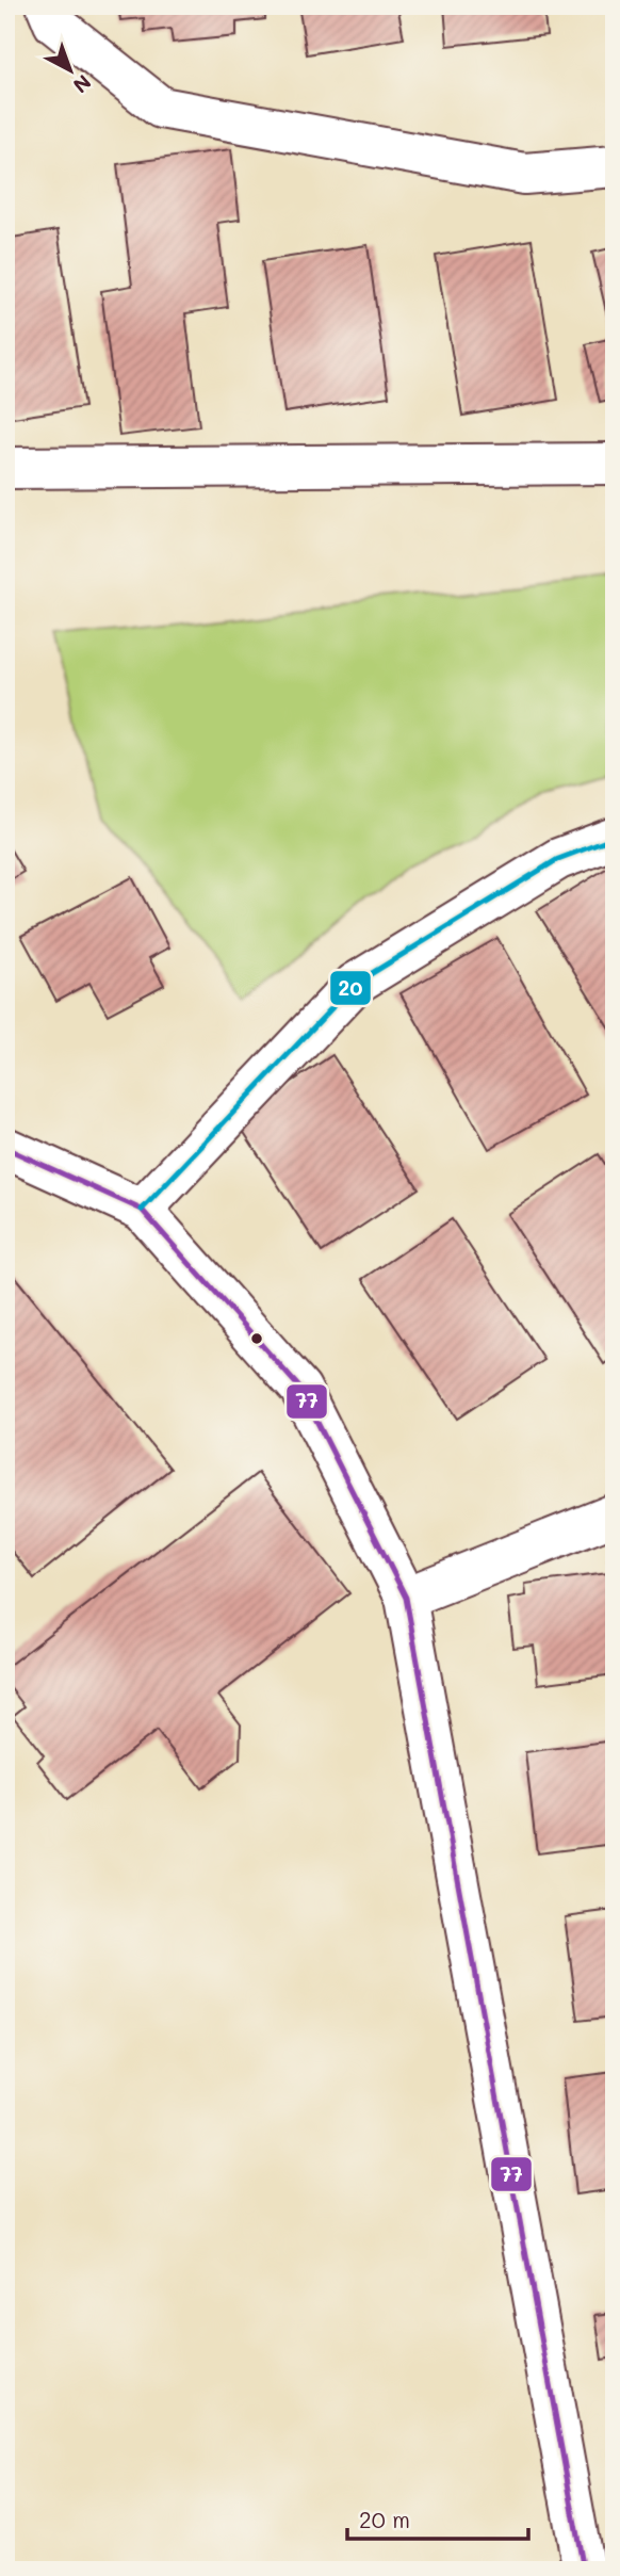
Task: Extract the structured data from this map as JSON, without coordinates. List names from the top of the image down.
{
  "lines": ["transit line 20", "transit line 77"],
  "scale_bar": "20 m",
  "north": "bottom right"
}
